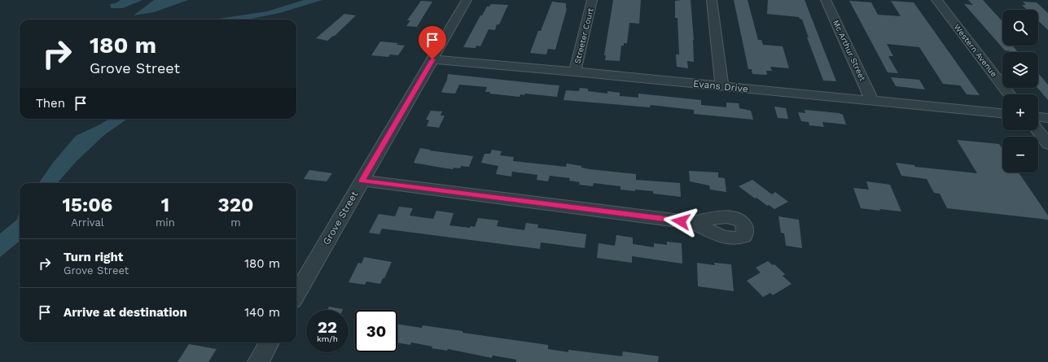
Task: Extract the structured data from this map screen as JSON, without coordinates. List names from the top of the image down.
{
  "streets": {
    "street": [
      "Streeter Court",
      "Mc Arthur Street",
      "Western Avenue",
      "Evans Drive",
      "Grove Street"
    ]
  },
  "crossings": [
    ["Streeter Court", "Evans Drive"],
    ["Mc Arthur Street", "Evans Drive"],
    ["Evans Drive", "Grove Street"]
  ],
  "page": {
    "map_buttons": ["+", "−"],
    "turn": ["180 m", "Grove Street"],
    "then": "Then",
    "eta": [
      "15:06",
      "Arrival",
      "1",
      "min",
      "320",
      "m"
    ],
    "list": [
      {
        "name": "Turn right",
        "note": "Grove Street",
        "value": "180 m"
      },
      {
        "name": "Arrive at destination",
        "value": "140 m"
      }
    ],
    "speed": "22 km/h",
    "limit": "30"
  }
}
